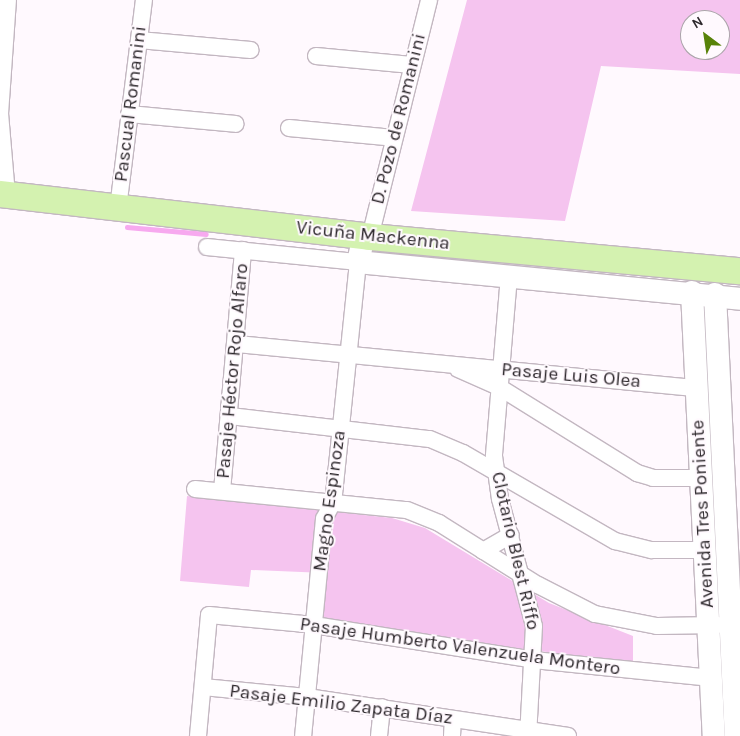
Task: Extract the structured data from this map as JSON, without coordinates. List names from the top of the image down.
{
  "streets": {
    "main road": ["Vicuña Mackenna"],
    "street": [
      "Pascual Romanini",
      "D. Pozo de Romanini",
      "Pasaje Héctor Rojo Alfaro",
      "Pasaje Luis Olea",
      "Magno Espinoza",
      "Avenida Tres Poniente",
      "Clotario Blest Riffo",
      "Pasaje Humberto Valenzuela Montero",
      "Pasaje Emilio Zapata Díaz"
    ]
  },
  "crossings": [
    ["Pascual Romanini", "Vicuña Mackenna"],
    ["D. Pozo de Romanini", "Vicuña Mackenna"],
    ["D. Pozo de Romanini", "Magno Espinoza"],
    ["Vicuña Mackenna", "Pasaje Héctor Rojo Alfaro"],
    ["Vicuña Mackenna", "Magno Espinoza"],
    ["Vicuña Mackenna", "Avenida Tres Poniente"],
    ["Vicuña Mackenna", "Clotario Blest Riffo"],
    ["Pasaje Héctor Rojo Alfaro", "Pasaje Luis Olea"],
    ["Pasaje Luis Olea", "Magno Espinoza"],
    ["Pasaje Luis Olea", "Avenida Tres Poniente"],
    ["Pasaje Luis Olea", "Clotario Blest Riffo"],
    ["Magno Espinoza", "Pasaje Humberto Valenzuela Montero"],
    ["Magno Espinoza", "Pasaje Emilio Zapata Díaz"],
    ["Avenida Tres Poniente", "Pasaje Humberto Valenzuela Montero"],
    ["Clotario Blest Riffo", "Pasaje Humberto Valenzuela Montero"],
    ["Clotario Blest Riffo", "Pasaje Emilio Zapata Díaz"],
    ["Pasaje Humberto Valenzuela Montero", "Pasaje Emilio Zapata Díaz"]
  ],
  "north": "top left"
}
